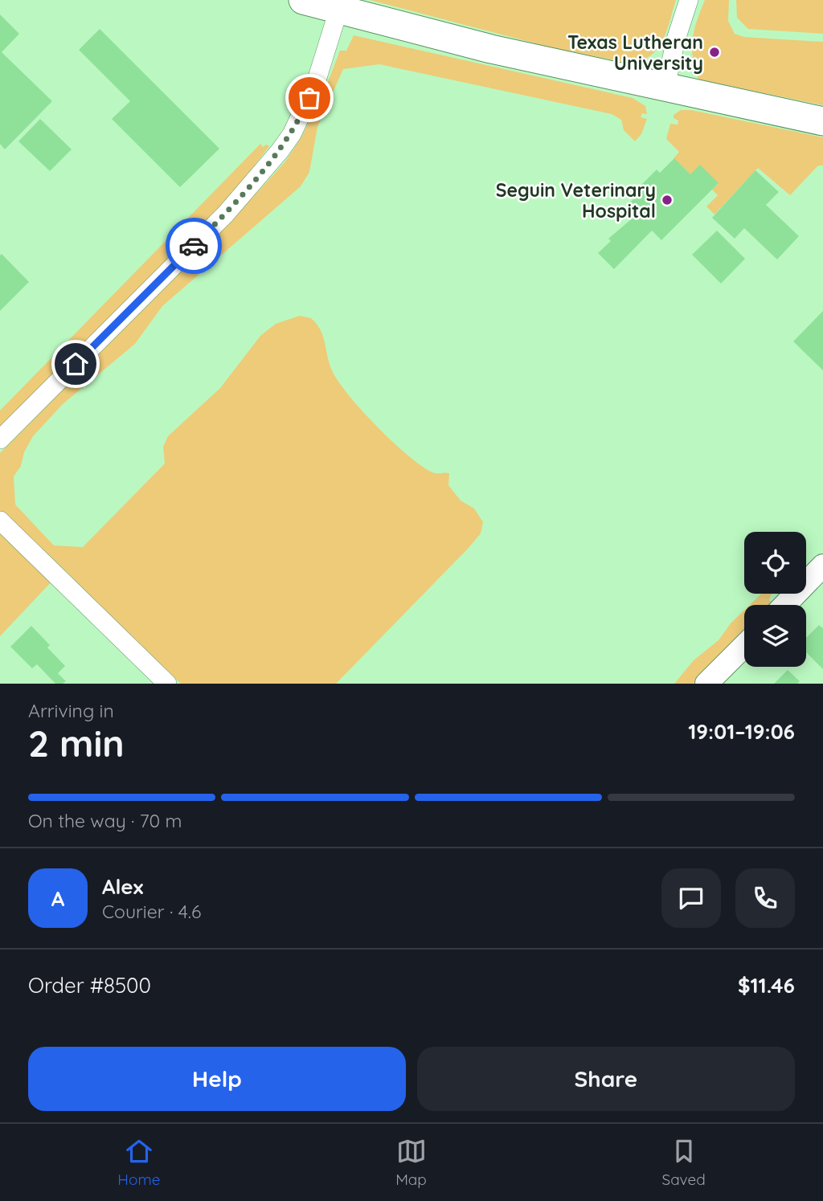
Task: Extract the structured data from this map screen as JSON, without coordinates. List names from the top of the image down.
{
  "places": ["Texas Lutheran University", "Seguin Veterinary Hospital"],
  "page": {
    "heading": ["2 min", "Arriving in", "19:01–19:06"],
    "panel": [
      "Alex",
      "Courier · 4.6",
      "Order #8500",
      "$11.46"
    ],
    "bar": "On the way · 70 m",
    "round": "A",
    "buttons": ["Help", "Share"],
    "tabs": ["Home", "Map", "Saved"]
  }
}
